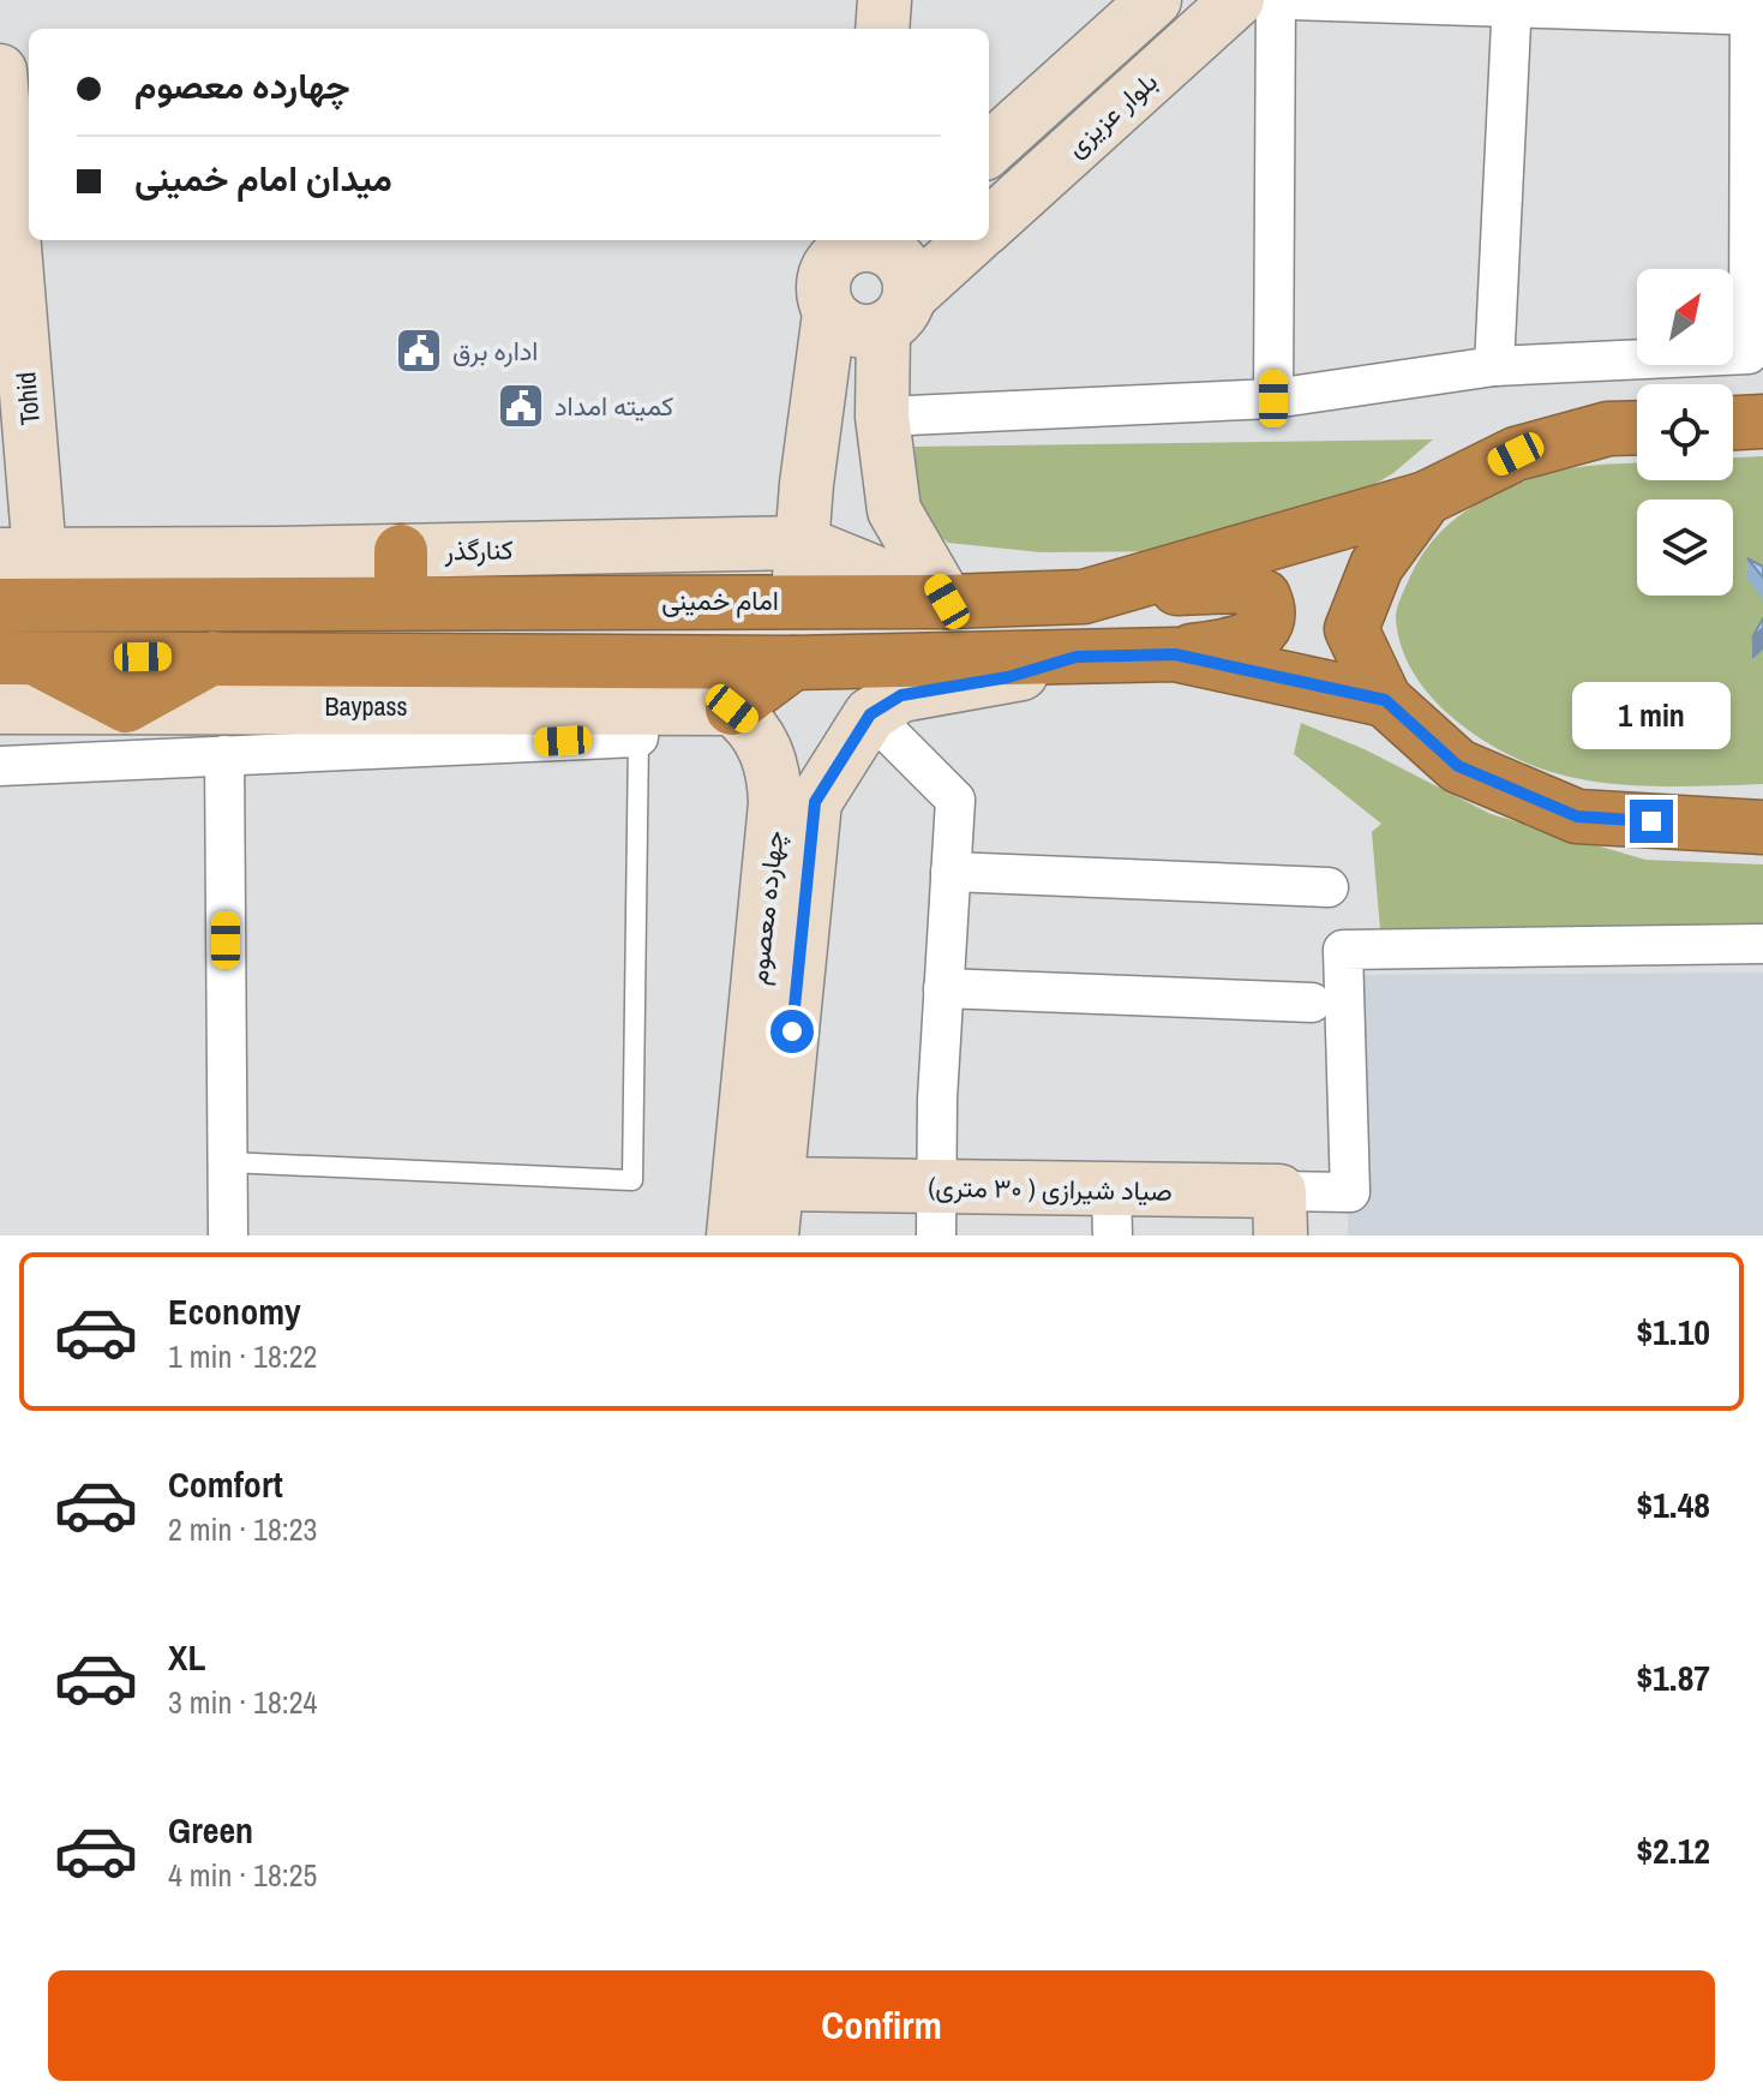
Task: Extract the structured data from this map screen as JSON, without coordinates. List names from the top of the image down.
{
  "streets": {
    "highway": ["امام خمینی"],
    "street": [
      "بلوار عزیزی",
      "Tohid",
      "کنارگذر",
      "Baypass",
      "چهارده معصوم",
      "صیاد شیرازی ( ۳۰ متری)"
    ]
  },
  "crossings": [
    ["Tohid", "کنارگذر"],
    ["کنارگذر", "امام خمینی"],
    ["Baypass", "چهارده معصوم"],
    ["چهارده معصوم", "صیاد شیرازی ( ۳۰ متری)"]
  ],
  "places": {
    "public building": ["اداره برق", "کمیته امداد"]
  },
  "north": "top right",
  "page": {
    "banner": ["چهارده معصوم", "میدان امام خمینی"],
    "bubble": "1 min",
    "list": [
      {
        "name": "Economy",
        "note": "1 min · 18:22",
        "value": "$1.10"
      },
      {
        "name": "Comfort",
        "note": "2 min · 18:23",
        "value": "$1.48"
      },
      {
        "name": "XL",
        "note": "3 min · 18:24",
        "value": "$1.87"
      },
      {
        "name": "Green",
        "note": "4 min · 18:25",
        "value": "$2.12"
      }
    ],
    "buttons": "Confirm"
  }
}
